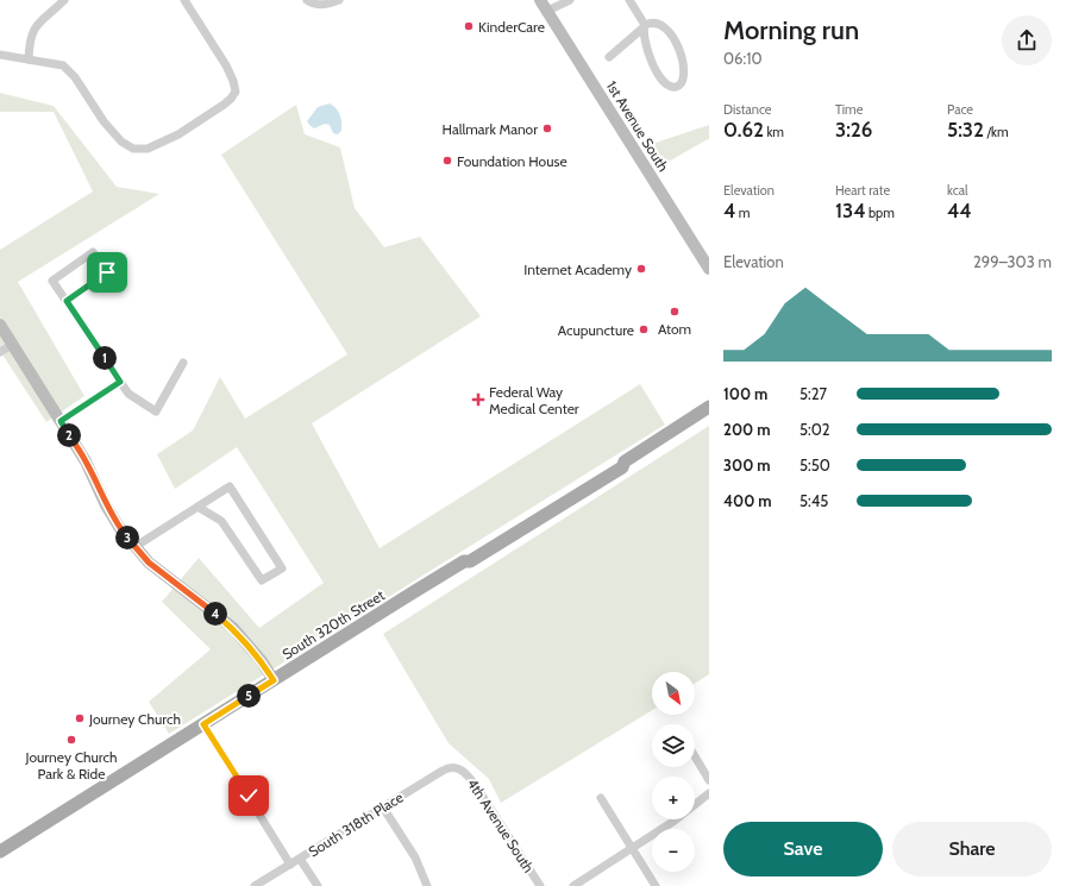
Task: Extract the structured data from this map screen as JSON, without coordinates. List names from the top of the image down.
{
  "streets": {
    "main road": ["South 320th Street"],
    "street": ["1st Avenue South", "South 318th Place", "4th Avenue South"]
  },
  "crossings": [
    ["South 318th Place", "4th Avenue South"]
  ],
  "places": {
    "other": [
      "KinderCare",
      "Hallmark Manor",
      "Foundation House",
      "Internet Academy",
      "Atom",
      "Acupuncture",
      "Journey Church",
      "Journey Church Park & Ride"
    ],
    "health": ["Federal Way Medical Center"]
  },
  "north": "bottom right",
  "page": {
    "heading": ["Morning run", "06:10"],
    "stats": [
      ["Distance", "0.62 km"],
      ["Time", "3:26"],
      ["Pace", "5:32 /km"],
      ["Elevation", "4 m"],
      ["Heart rate", "134 bpm"],
      ["kcal", "44"]
    ],
    "chart": ["Elevation", "299–303 m"],
    "pins": [
      "1",
      "2",
      "3",
      "4",
      "5"
    ],
    "list": [
      {
        "name": "100 m",
        "note": "5:27"
      },
      {
        "name": "200 m",
        "note": "5:02"
      },
      {
        "name": "300 m",
        "note": "5:50"
      },
      {
        "name": "400 m",
        "note": "5:45"
      }
    ],
    "map_buttons": ["+", "−"],
    "buttons": ["Save", "Share"]
  }
}
